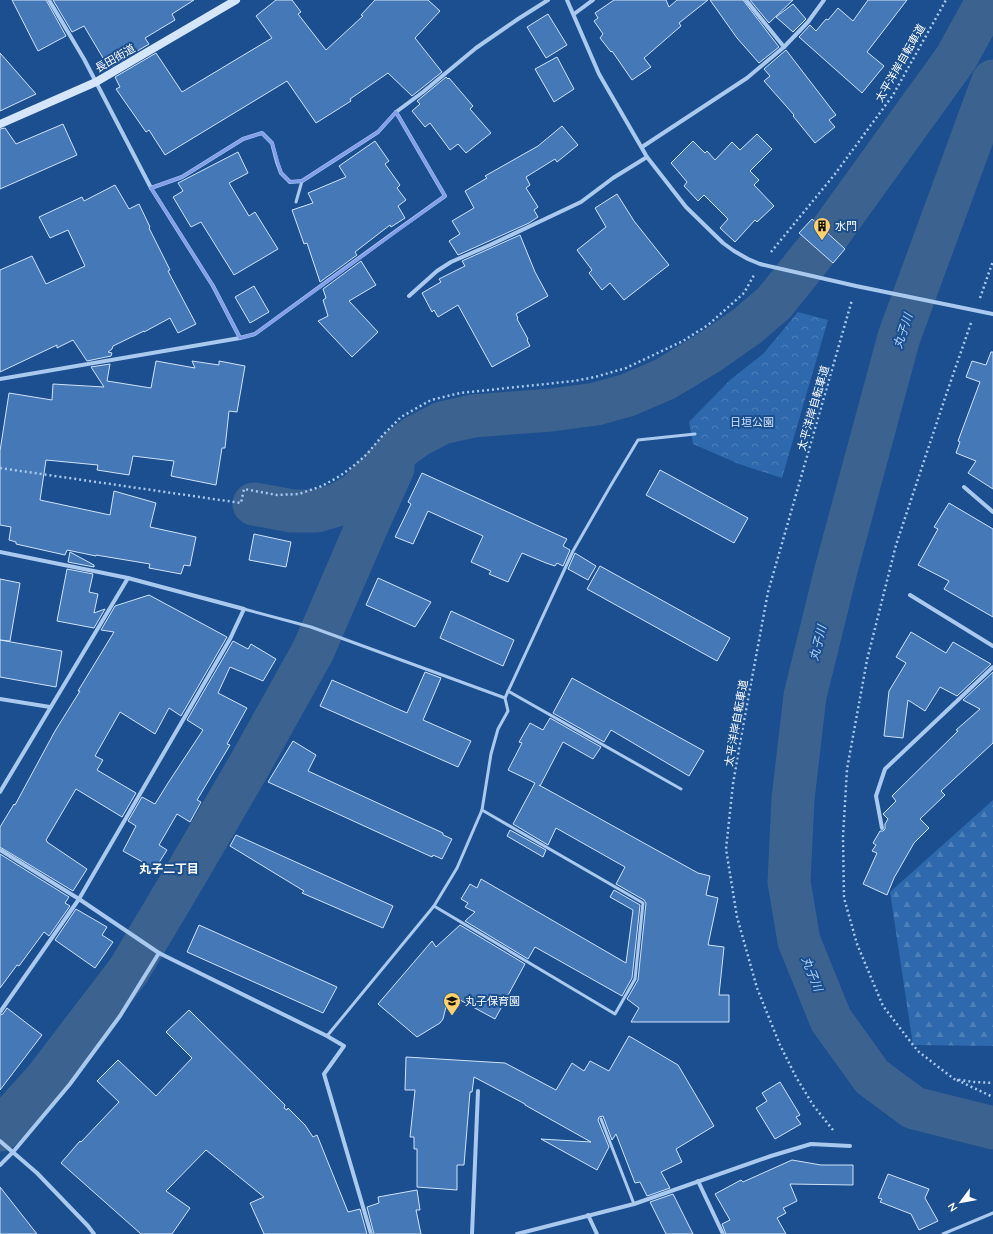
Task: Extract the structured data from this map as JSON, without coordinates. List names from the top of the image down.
{
  "streets": {
    "main road": ["長田街道"],
    "path": ["太平洋岸自転車道"]
  },
  "districts": ["丸子二丁目"],
  "water": ["丸子川"],
  "parks": ["日垣公園"],
  "places": {
    "building": ["水門"],
    "school or university": ["丸子保育園"]
  },
  "north": "bottom left"
}
